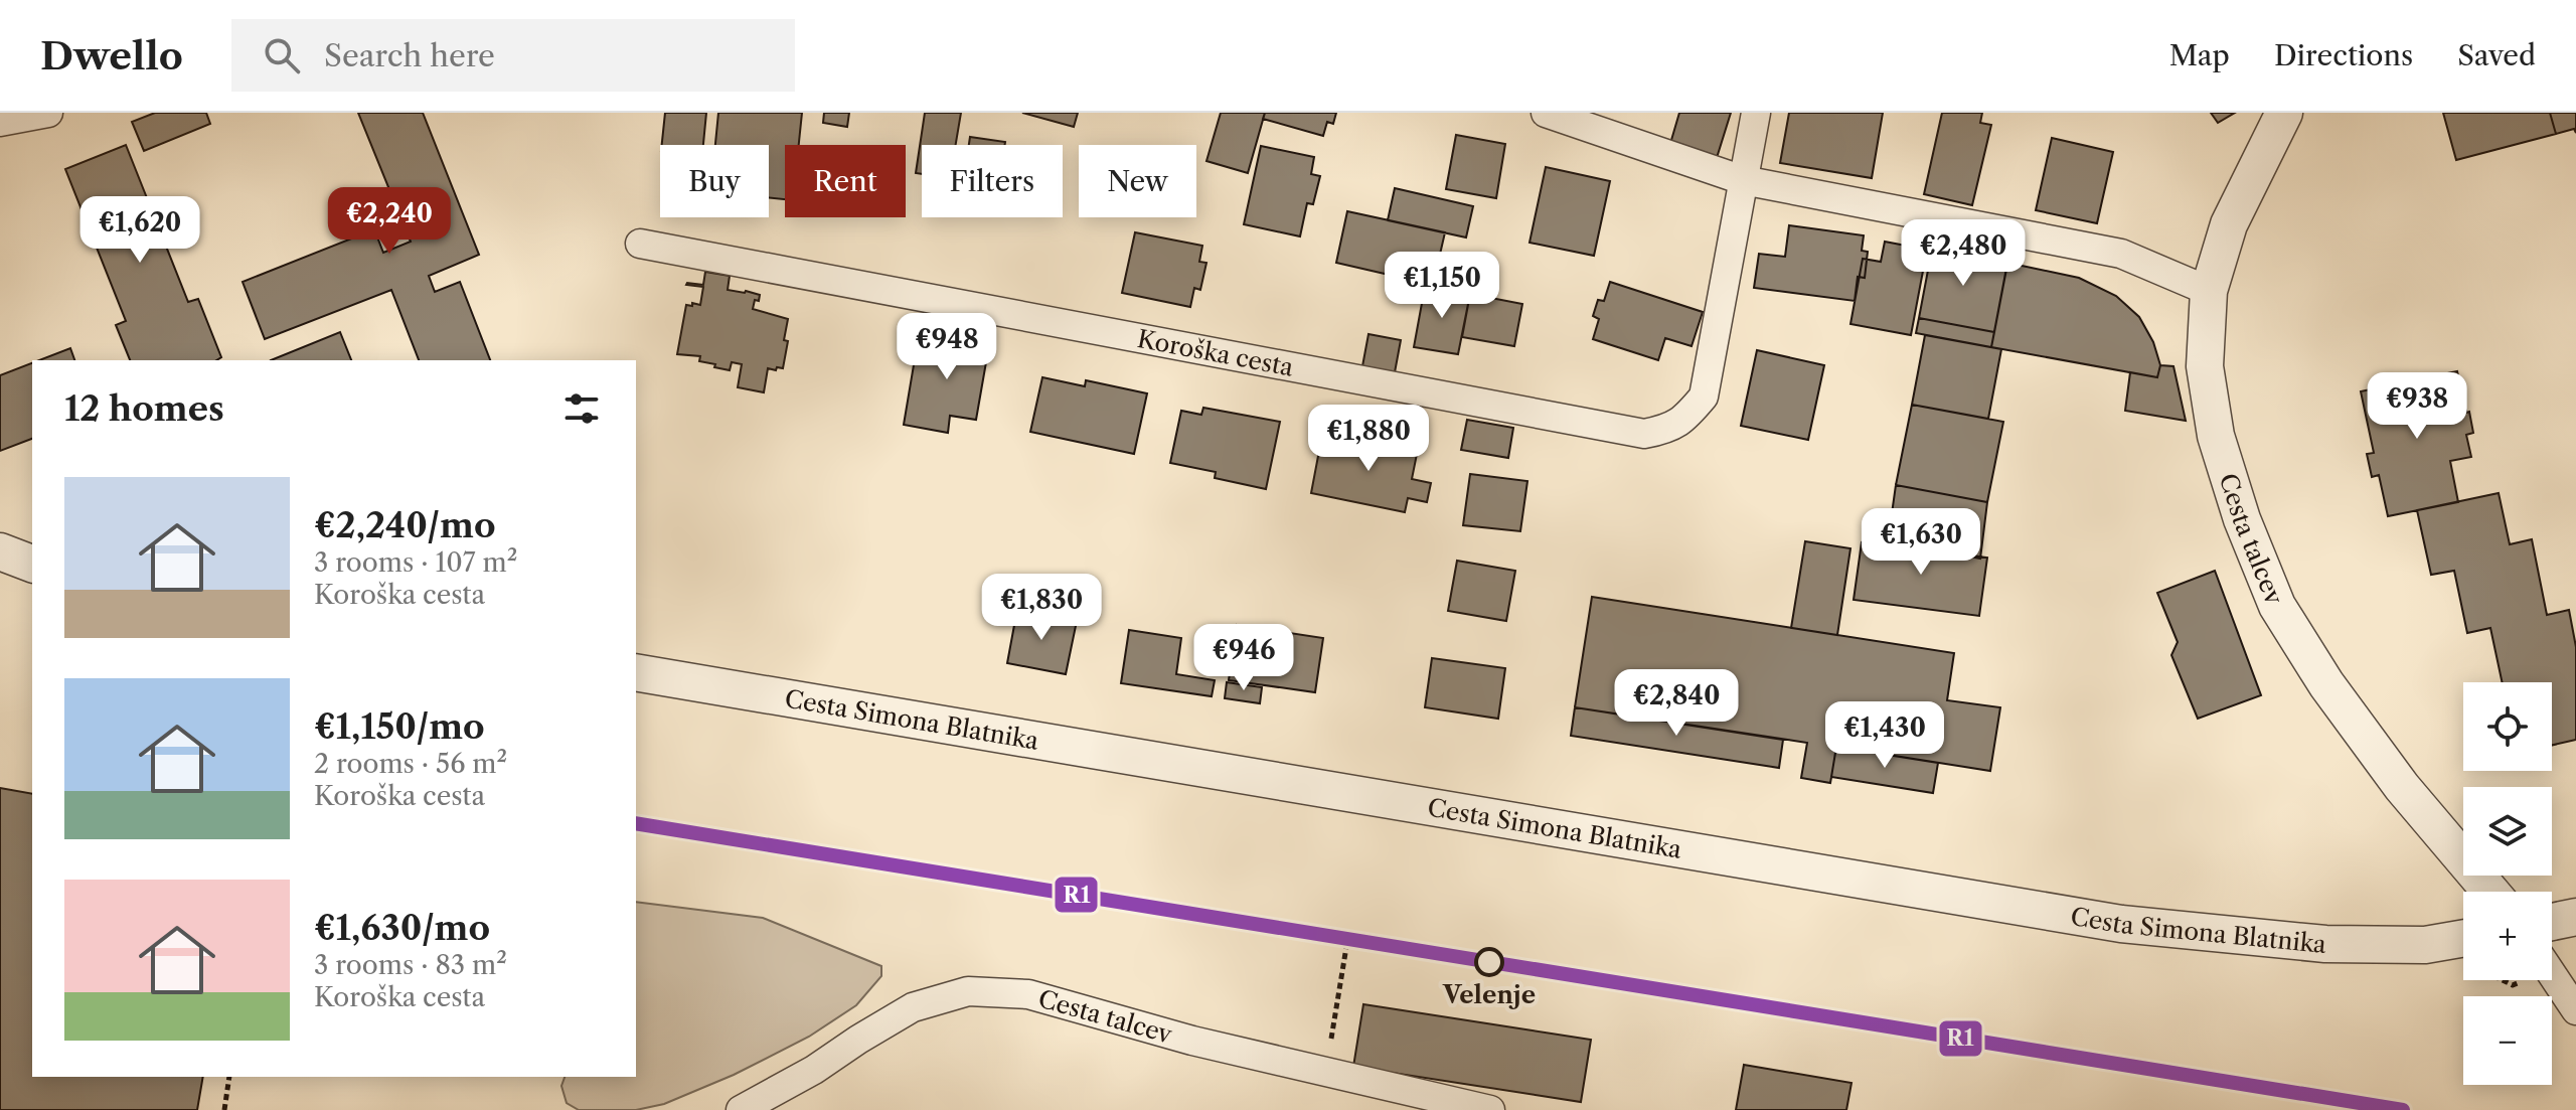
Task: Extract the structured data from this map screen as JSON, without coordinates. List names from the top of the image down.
{
  "streets": {
    "street": ["Koroška cesta", "Cesta talcev", "Cesta Simona Blatnika"]
  },
  "places": ["Velenje"],
  "lines": ["transit line R1"],
  "page": {
    "header": "Dwello",
    "search": "Search here",
    "nav": ["Map", "Directions", "Saved"],
    "chip": [
      "Buy",
      "Rent",
      "Filters",
      "New"
    ],
    "price": [
      "€2,240",
      "€1,620",
      "€2,480",
      "€1,150",
      "€948",
      "€938",
      "€1,880",
      "€1,630",
      "€1,830",
      "€946",
      "€2,840",
      "€1,430"
    ],
    "heading": "12 homes",
    "list": [
      {
        "name": "€2,240/mo",
        "note": "3 rooms · 107 m² · Koroška cesta"
      },
      {
        "name": "€1,150/mo",
        "note": "2 rooms · 56 m² · Koroška cesta"
      },
      {
        "name": "€1,630/mo",
        "note": "3 rooms · 83 m² · Koroška cesta"
      }
    ],
    "map_buttons": ["+", "−"]
  }
}
